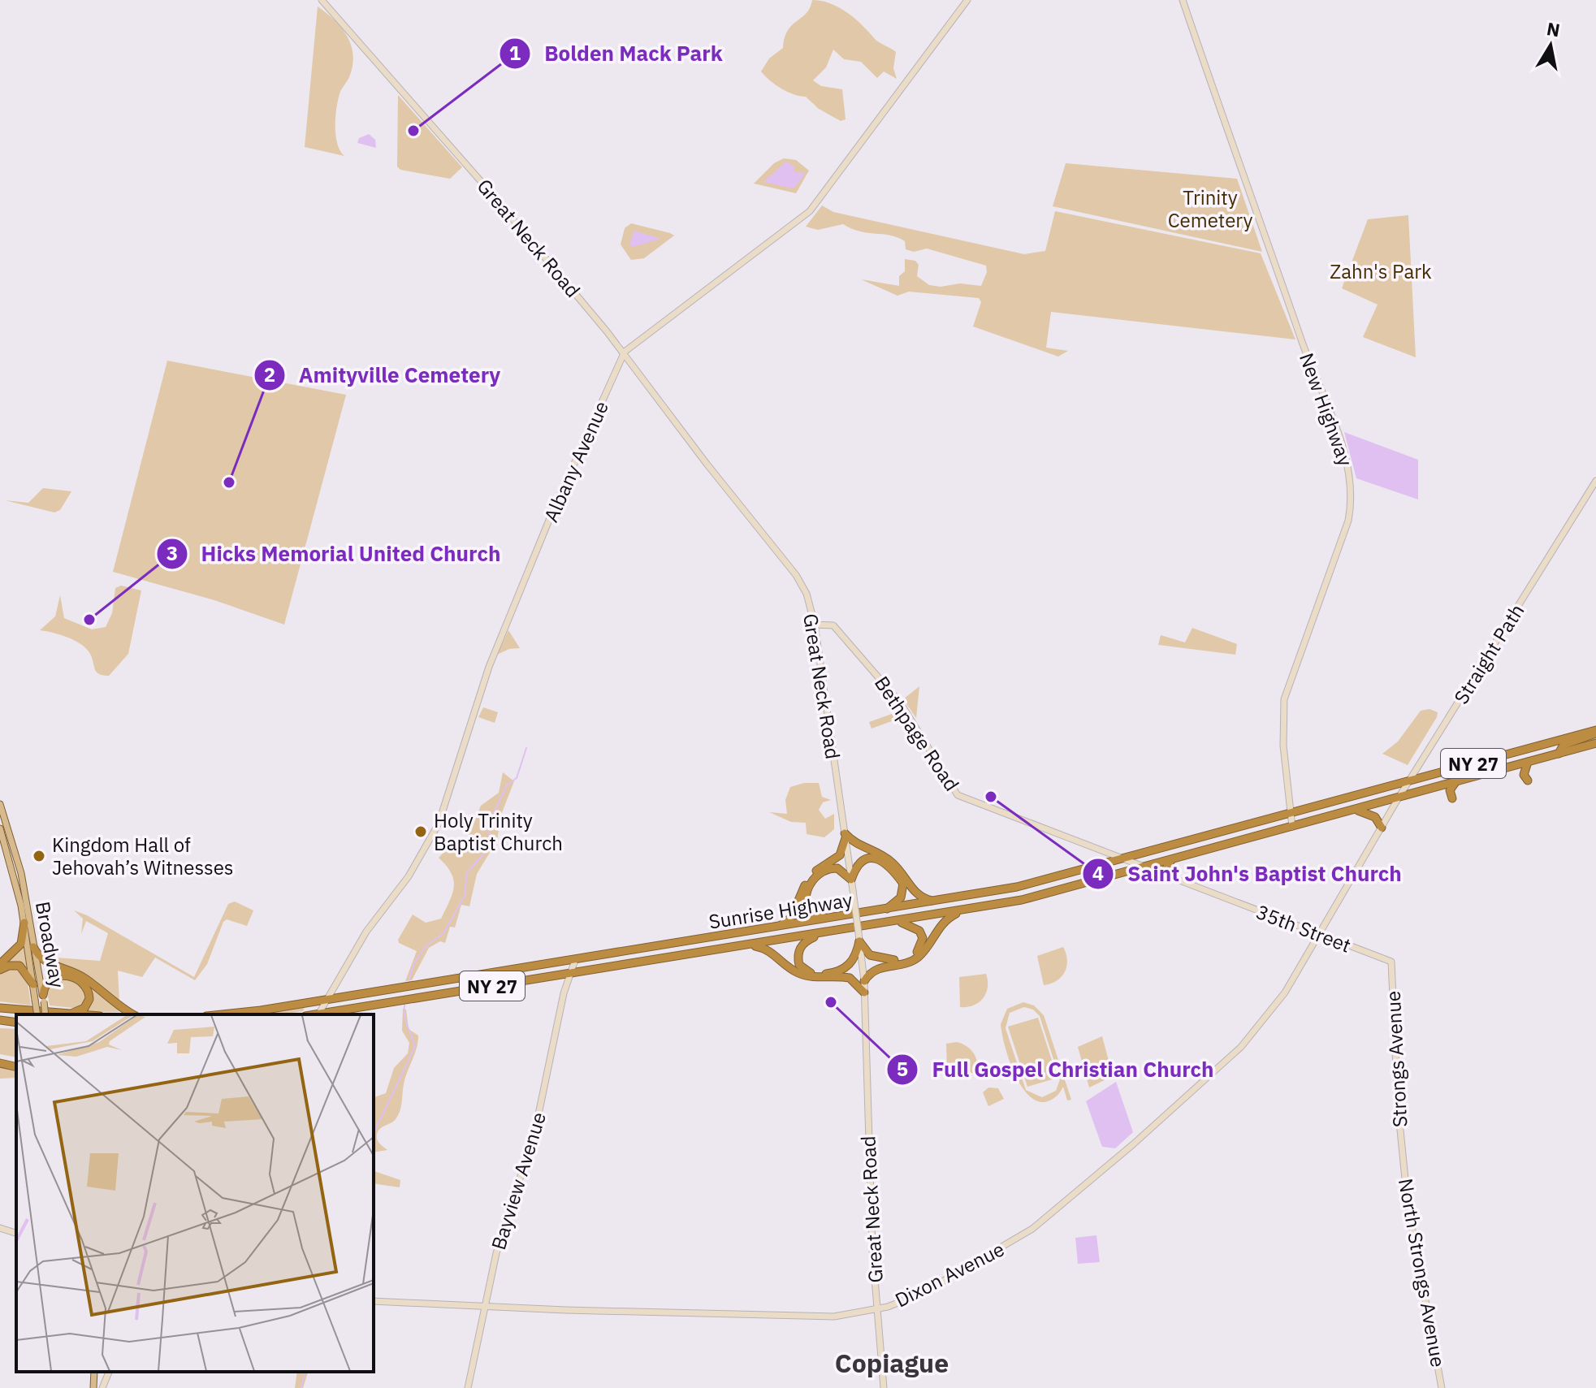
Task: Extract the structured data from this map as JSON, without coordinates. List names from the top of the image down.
{
  "streets": {
    "highway": ["NY 27", "Sunrise Highway"],
    "main road": [
      "Great Neck Road",
      "New Highway",
      "Albany Avenue",
      "Straight Path",
      "Bethpage Road",
      "35th Street",
      "Broadway",
      "Strongs Avenue",
      "Bayview Avenue",
      "North Strongs Avenue",
      "Dixon Avenue"
    ]
  },
  "crossings": [
    ["Great Neck Road", "Albany Avenue"],
    ["Great Neck Road", "Bethpage Road"],
    ["Great Neck Road", "Dixon Avenue"],
    ["New Highway", "Sunrise Highway"],
    ["Albany Avenue", "Sunrise Highway"],
    ["Straight Path", "NY 27"],
    ["Straight Path", "Sunrise Highway"],
    ["Bethpage Road", "Sunrise Highway"],
    ["Bethpage Road", "35th Street"],
    ["NY 27", "Sunrise Highway"],
    ["Sunrise Highway", "35th Street"],
    ["Sunrise Highway", "Bayview Avenue"],
    ["35th Street", "Strongs Avenue"],
    ["35th Street", "Dixon Avenue"],
    ["Strongs Avenue", "North Strongs Avenue"],
    ["Bayview Avenue", "Dixon Avenue"]
  ],
  "districts": ["Copiague"],
  "parks": ["Trinity Cemetery", "Zahn's Park"],
  "places": [
    "Bolden Mack Park",
    "Amityville Cemetery",
    "Hicks Memorial United Church",
    "Saint John's Baptist Church",
    "Holy Trinity Baptist Church",
    "Kingdom Hall of Jehovah’s Witnesses",
    "Full Gospel Christian Church"
  ],
  "north": "top"
}
